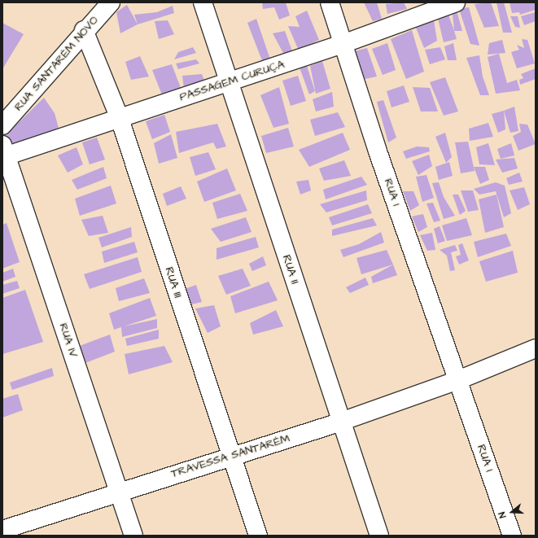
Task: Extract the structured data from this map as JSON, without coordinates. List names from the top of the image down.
{
  "streets": {
    "street": [
      "RUA SANTARÉM NOVO",
      "PASSAGEM CURUÇA",
      "RUA 1",
      "RUA II",
      "RUA III",
      "RUA IV",
      "TRAVESSA SANTARÉM",
      "RUA I"
    ]
  },
  "crossings": [
    ["RUA SANTARÉM NOVO", "RUA III"],
    ["PASSAGEM CURUÇA", "RUA 1"],
    ["PASSAGEM CURUÇA", "RUA II"],
    ["PASSAGEM CURUÇA", "RUA III"],
    ["PASSAGEM CURUÇA", "RUA IV"],
    ["RUA 1", "TRAVESSA SANTARÉM"],
    ["RUA 1", "RUA I"],
    ["RUA II", "TRAVESSA SANTARÉM"],
    ["RUA III", "TRAVESSA SANTARÉM"],
    ["RUA IV", "TRAVESSA SANTARÉM"],
    ["TRAVESSA SANTARÉM", "RUA I"]
  ],
  "north": "left"
}
